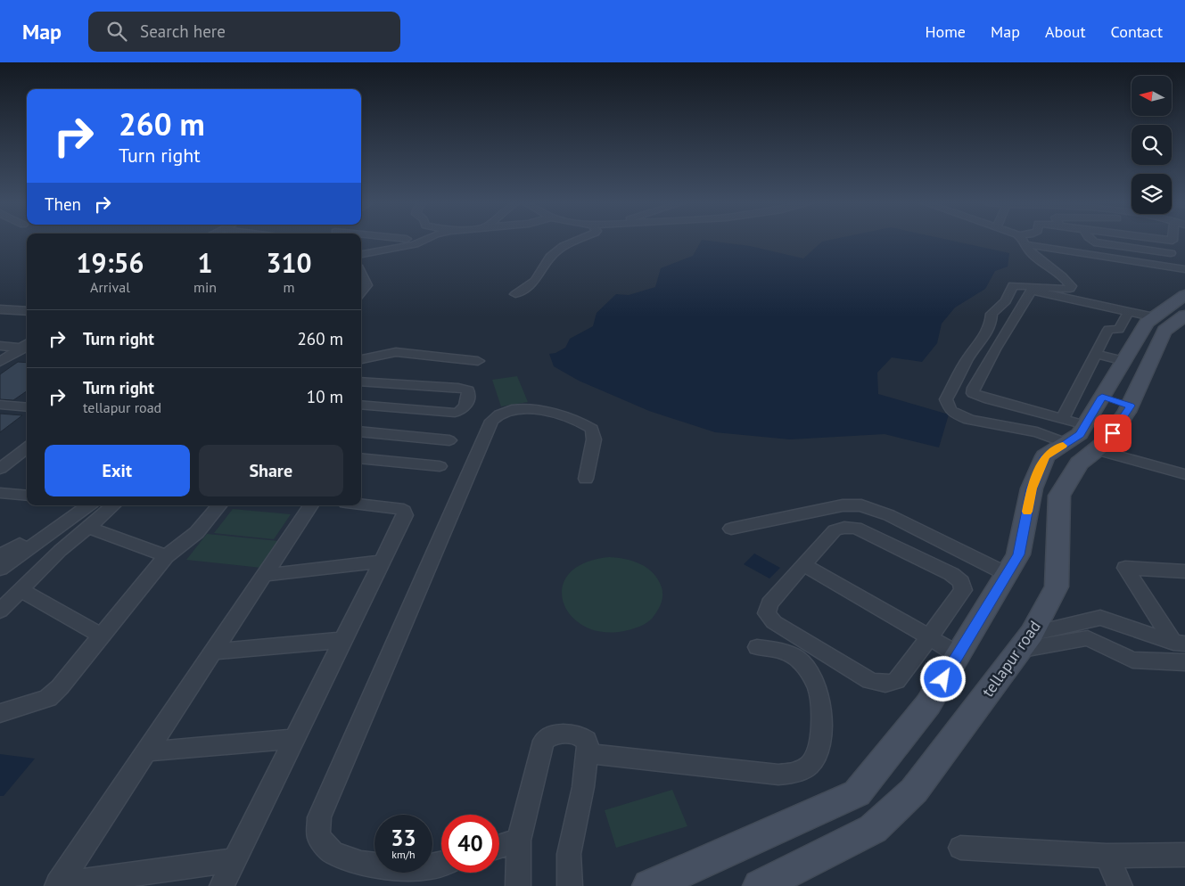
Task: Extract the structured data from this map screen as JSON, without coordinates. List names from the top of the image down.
{
  "streets": {
    "street": ["tellapur road"]
  },
  "north": "left",
  "page": {
    "header": "Map",
    "search": "Search here",
    "nav": [
      "Home",
      "Map",
      "About",
      "Contact"
    ],
    "turn": ["260 m", "Turn right"],
    "then": "Then",
    "eta": [
      "19:56",
      "Arrival",
      "1",
      "min",
      "310",
      "m"
    ],
    "list": [
      {
        "name": "Turn right",
        "value": "260 m"
      },
      {
        "name": "Turn right",
        "note": "tellapur road",
        "value": "10 m"
      }
    ],
    "buttons": ["Exit", "Share"],
    "speed": "33 km/h",
    "limit": "40"
  }
}
